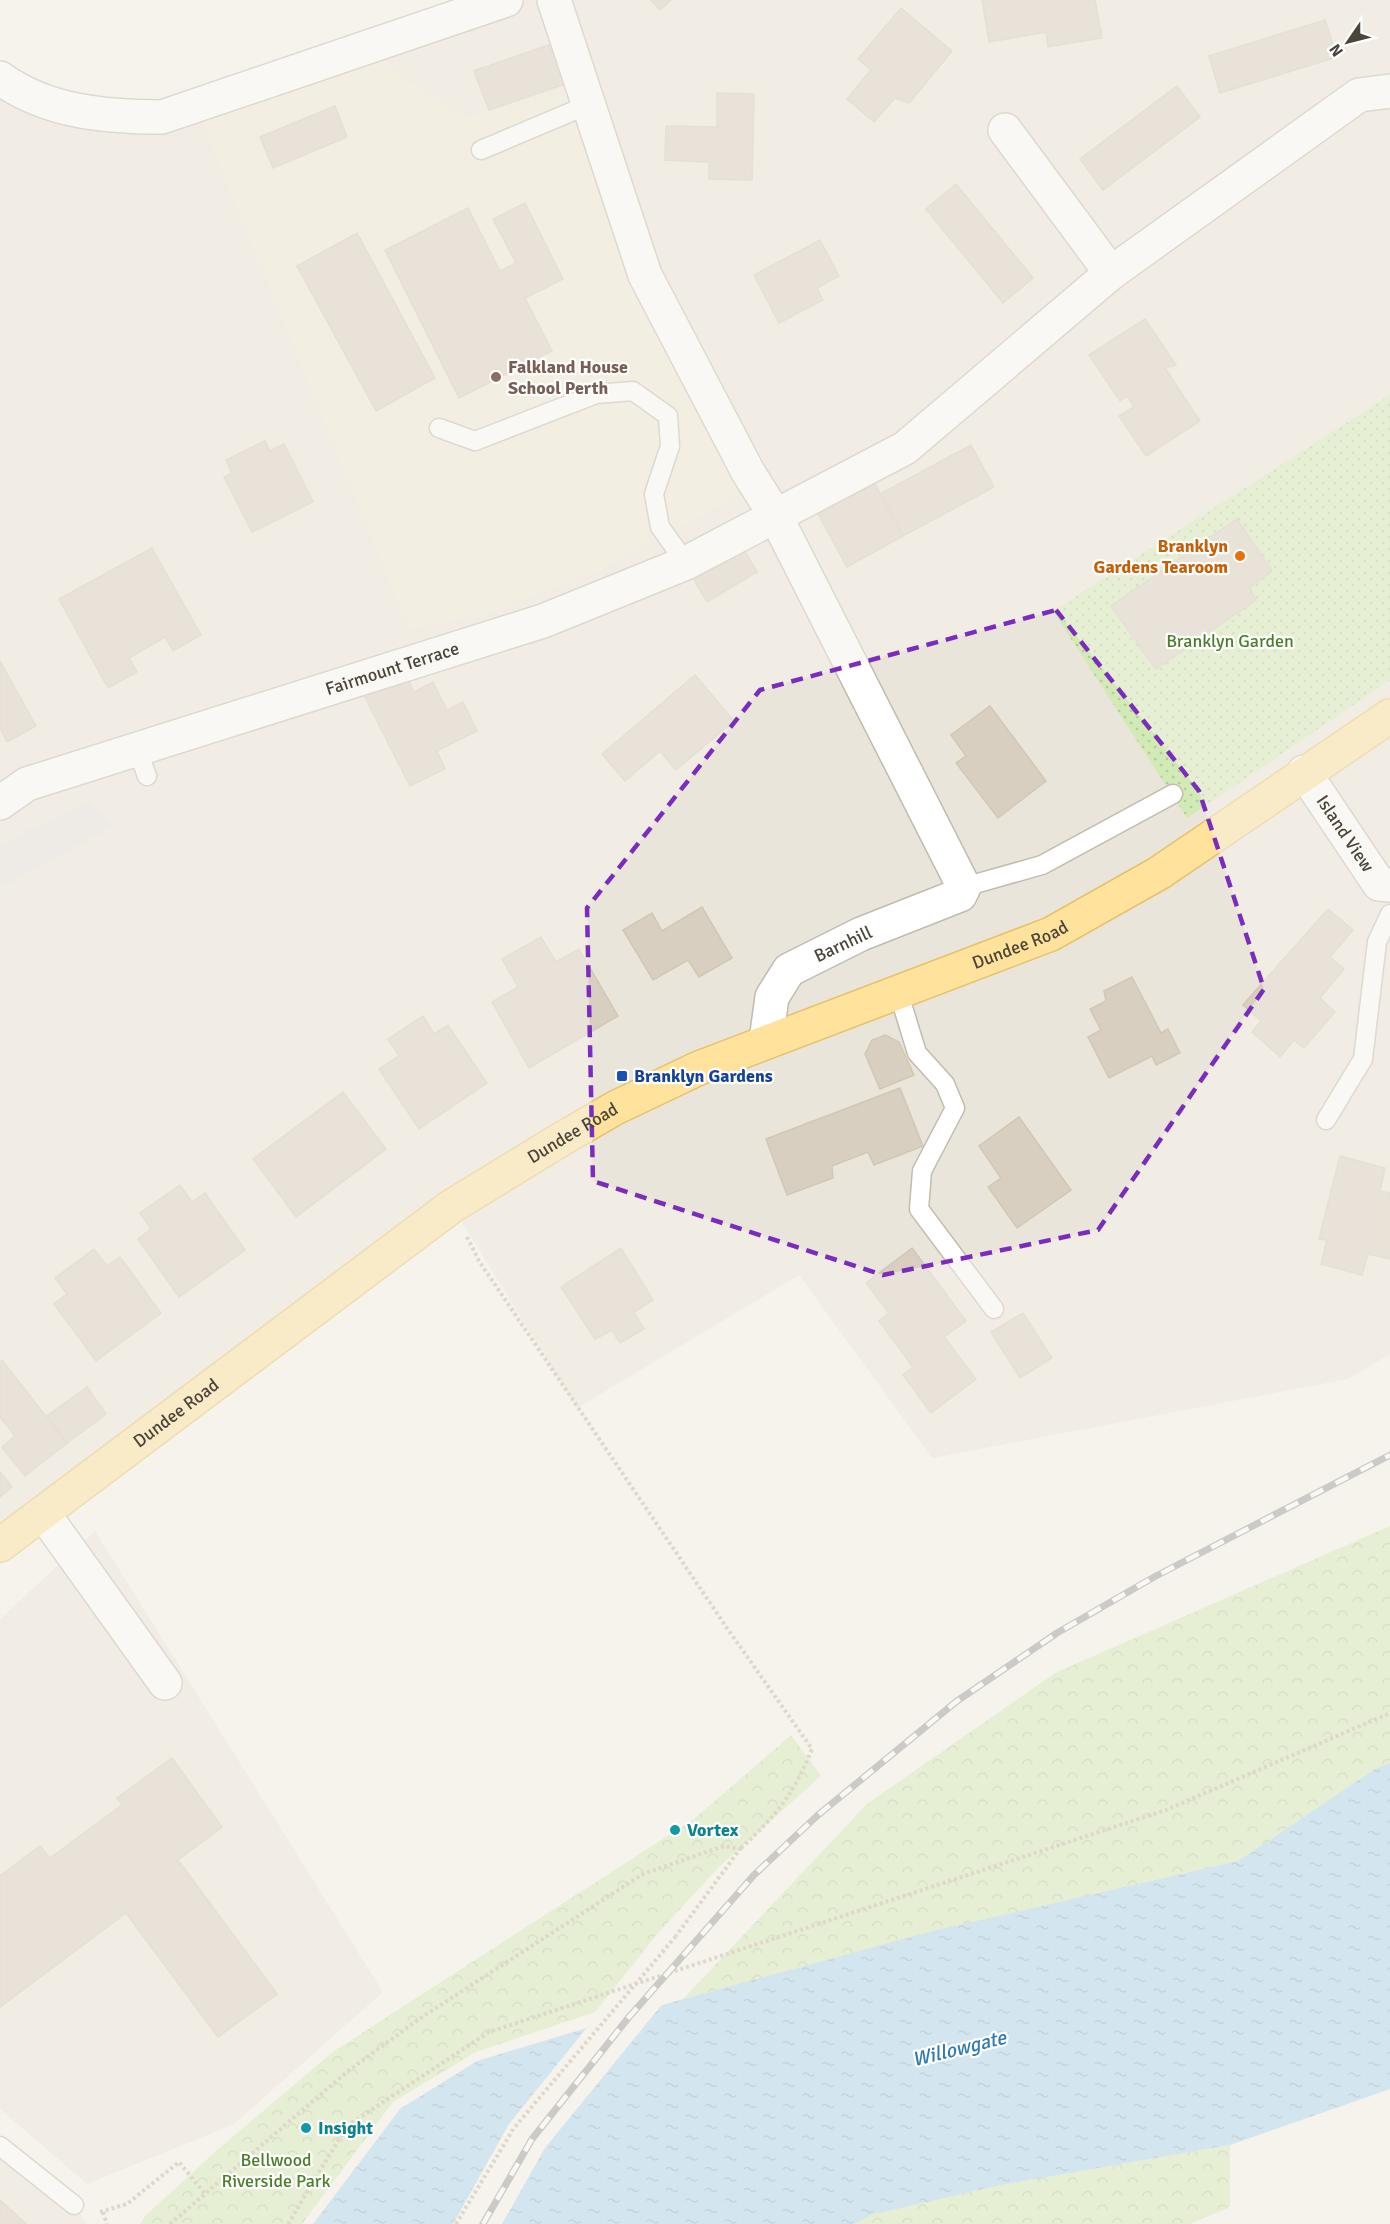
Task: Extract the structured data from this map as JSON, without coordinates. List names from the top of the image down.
{
  "streets": {
    "main road": ["Dundee Road"],
    "street": ["Fairmount Terrace", "Island View", "Barnhill"]
  },
  "crossings": [
    ["Island View", "Dundee Road"],
    ["Barnhill", "Dundee Road"]
  ],
  "water": ["Willowgate"],
  "parks": ["Branklyn Garden", "Bellwood Riverside Park"],
  "places": {
    "other": [
      "Falkland House School Perth",
      "Branklyn Gardens Tearoom",
      "Vortex",
      "Insight"
    ],
    "transit": ["Branklyn Gardens"]
  },
  "north": "bottom left"
}
